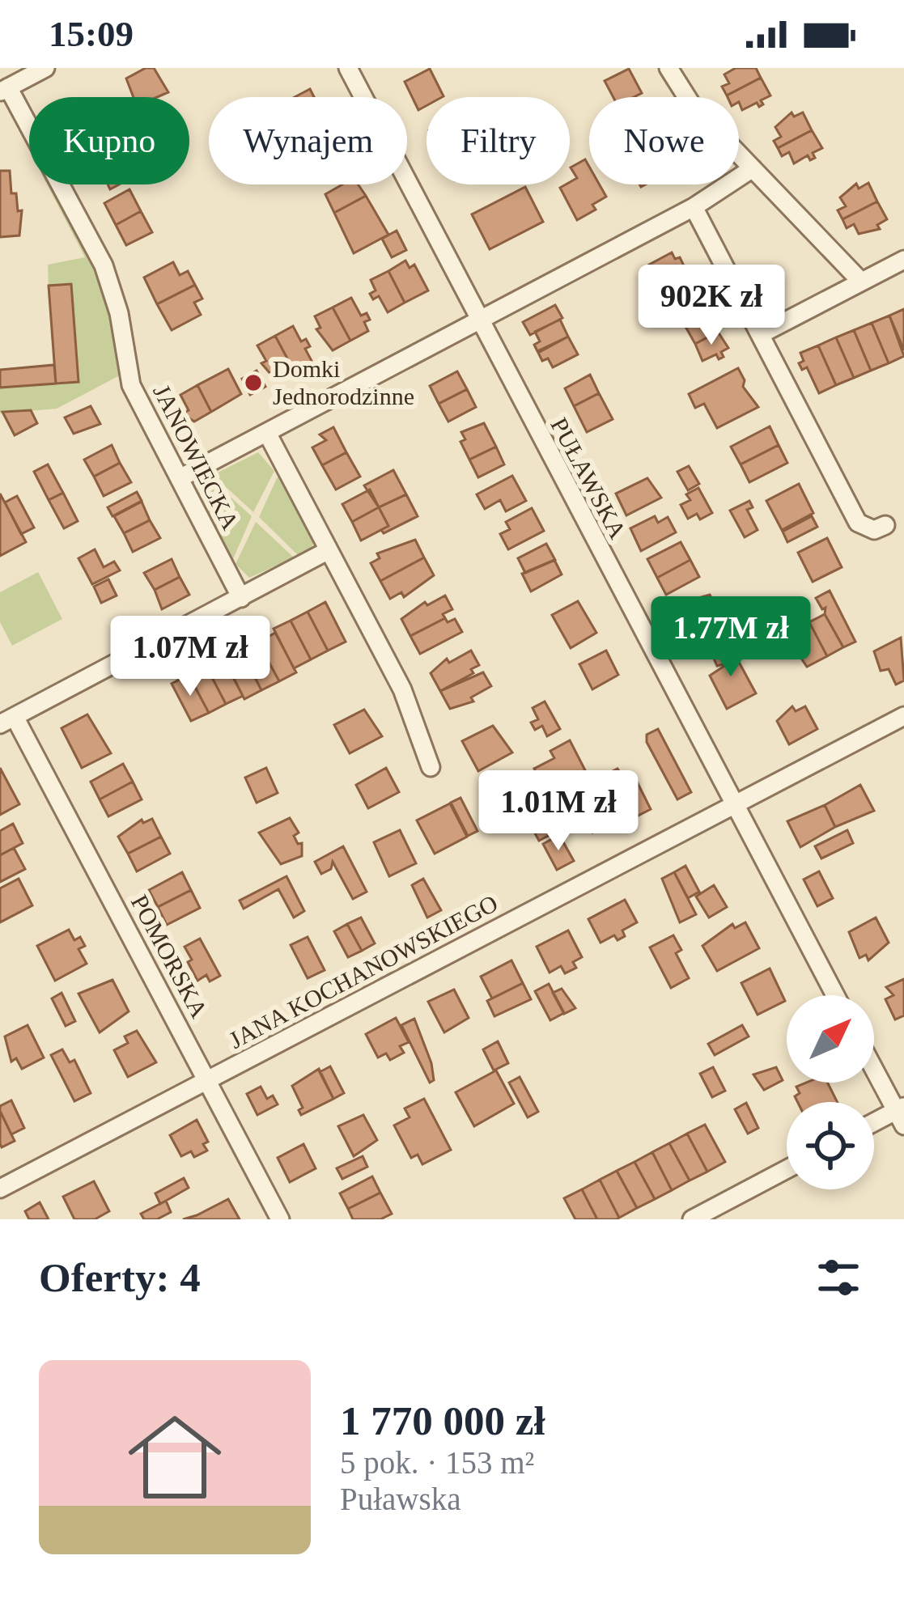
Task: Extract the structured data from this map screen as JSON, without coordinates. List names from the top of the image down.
{
  "streets": {
    "street": [
      "JANOWIECKA",
      "PUŁAWSKA",
      "POMORSKA",
      "JANA KOCHANOWSKIEGO"
    ]
  },
  "crossings": [
    ["PUŁAWSKA", "JANA KOCHANOWSKIEGO"],
    ["POMORSKA", "JANA KOCHANOWSKIEGO"]
  ],
  "places": ["Domki Jednorodzinne"],
  "north": "top right",
  "page": {
    "status": "15:09",
    "chip": [
      "Kupno",
      "Wynajem",
      "Filtry",
      "Nowe"
    ],
    "price": [
      "902K zł",
      "1.77M zł",
      "1.07M zł",
      "1.01M zł"
    ],
    "heading": "Oferty: 4",
    "list": [
      {
        "name": "1 770 000 zł",
        "note": "5 pok. · 153 m² · Puławska"
      }
    ]
  }
}
